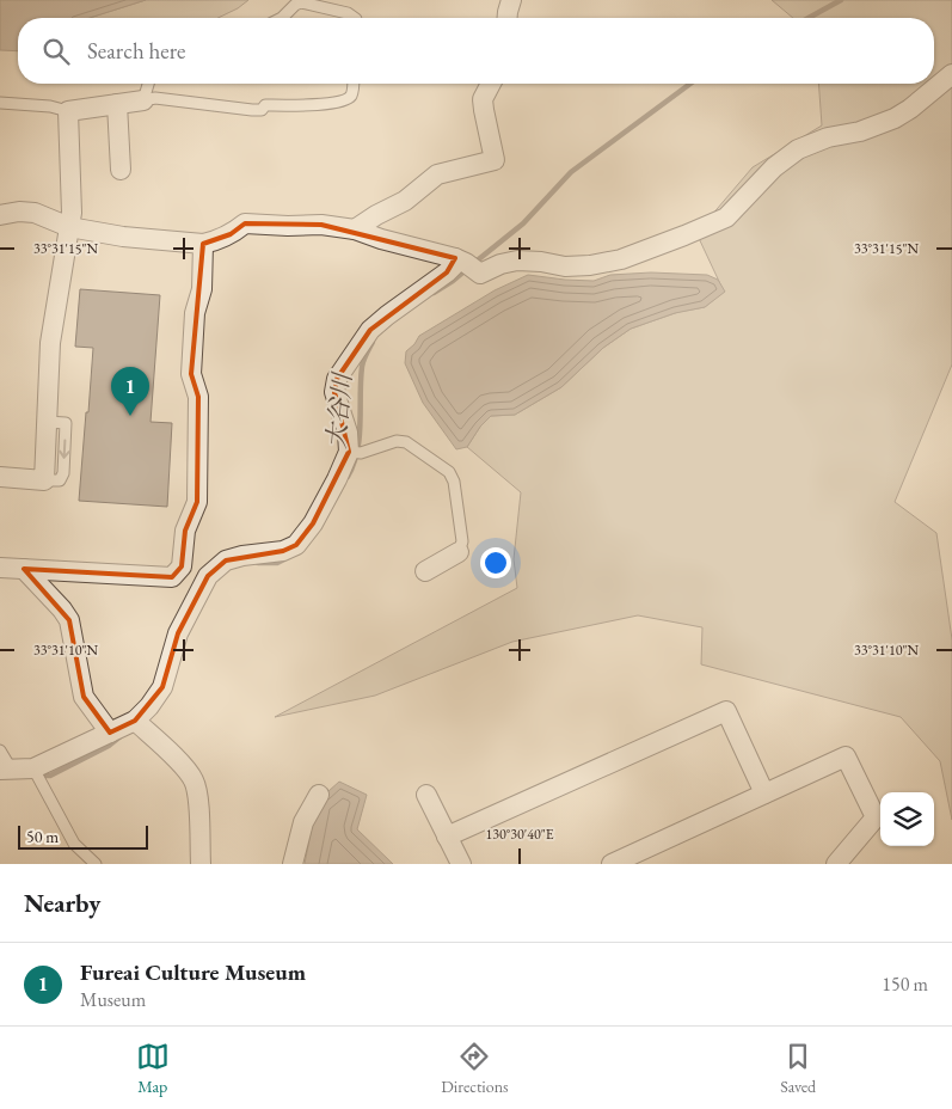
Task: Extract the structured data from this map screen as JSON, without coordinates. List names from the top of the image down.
{
  "water": ["大谷川"],
  "scale_bar": "50 m",
  "page": {
    "search": "Search here",
    "pins": "1",
    "scale": "50 m",
    "heading": "Nearby",
    "list": [
      {
        "mark": "1",
        "name": "Fureai Culture Museum",
        "note": "Museum",
        "value": "150 m"
      }
    ],
    "nav": ["Map", "Directions", "Saved"]
  },
  "coordinates": ["33°31'15\"N", "33°31'10\"N", "130°30'40\"E"]
}
